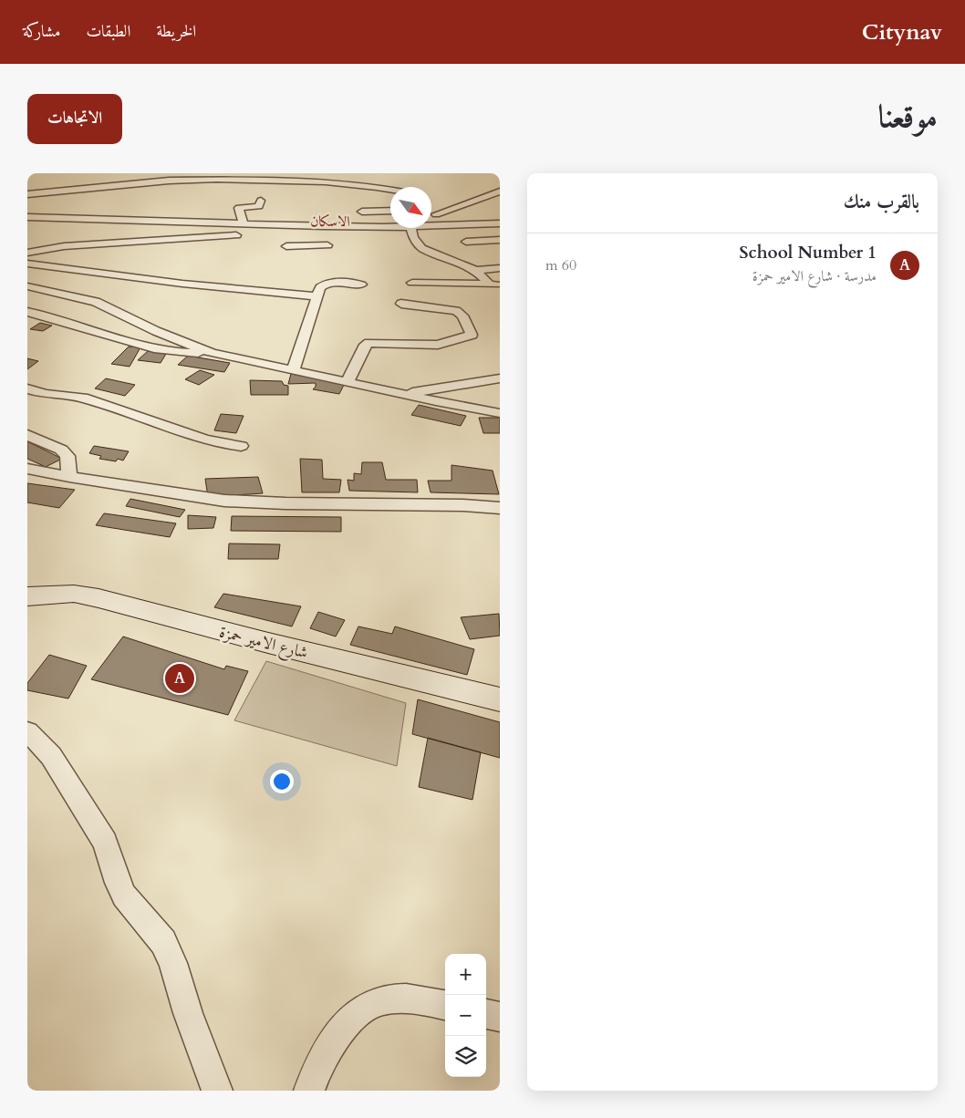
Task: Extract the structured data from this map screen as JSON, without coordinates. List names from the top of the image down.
{
  "streets": {
    "main road": ["شارع الامير حمزة"]
  },
  "districts": ["الاسكان"],
  "north": "bottom right",
  "page": {
    "header": "Citynav",
    "nav": ["الخريطة", "الطبقات", "مشاركة"],
    "title": "موقعنا",
    "buttons": "الاتجاهات",
    "heading": "بالقرب منك",
    "list": [
      {
        "mark": "A",
        "name": "School Number 1",
        "note": "مدرسة · شارع الامير حمزة",
        "value": "60 m"
      }
    ],
    "pins": "A",
    "map_buttons": ["+", "−"]
  }
}
